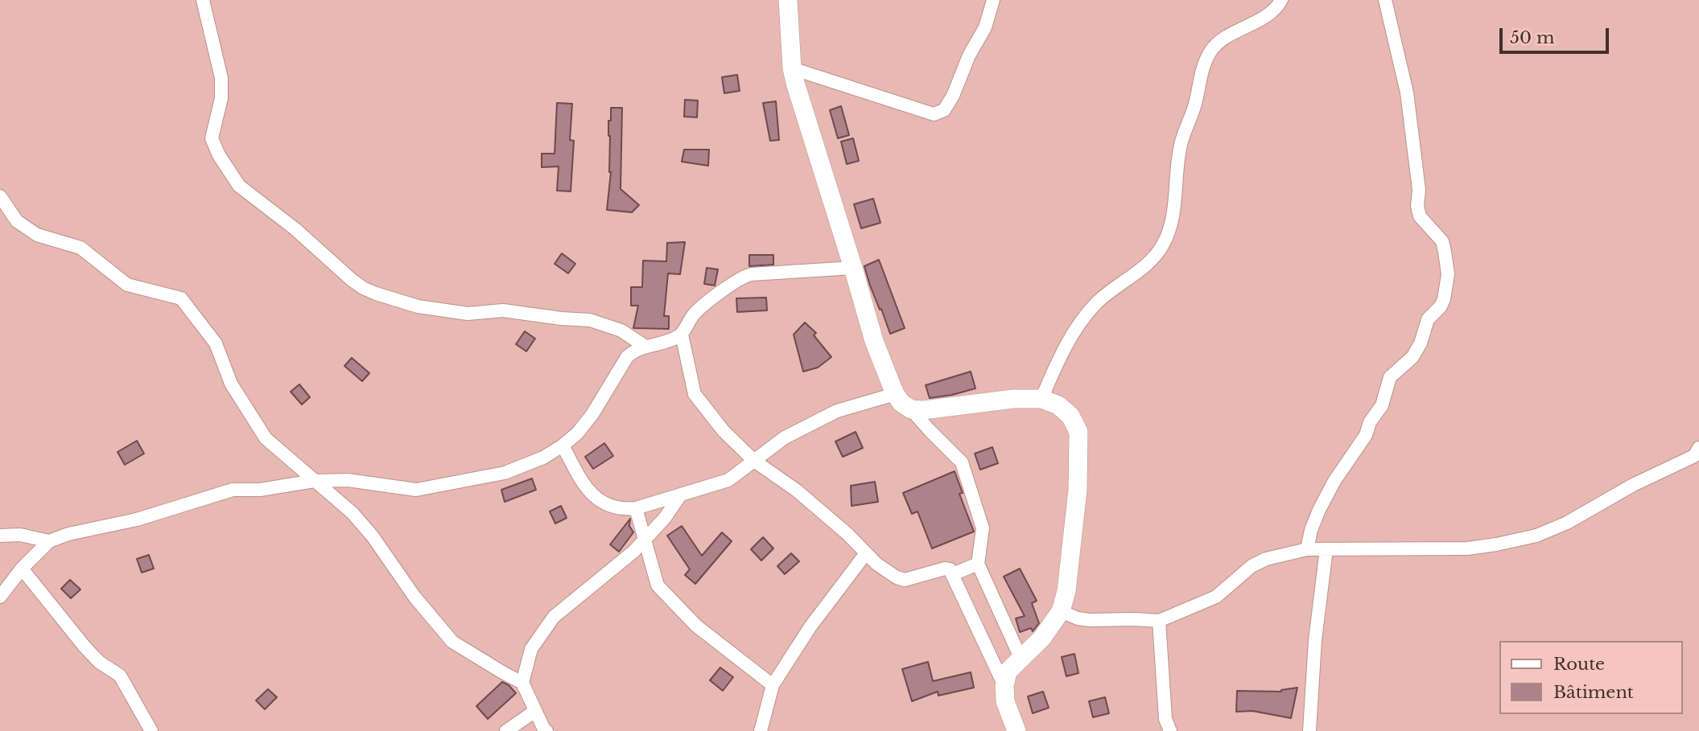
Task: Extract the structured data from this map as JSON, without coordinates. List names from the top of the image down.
{
  "legend": ["Route", "Bâtiment"],
  "scale_bar": "50 m"
}
